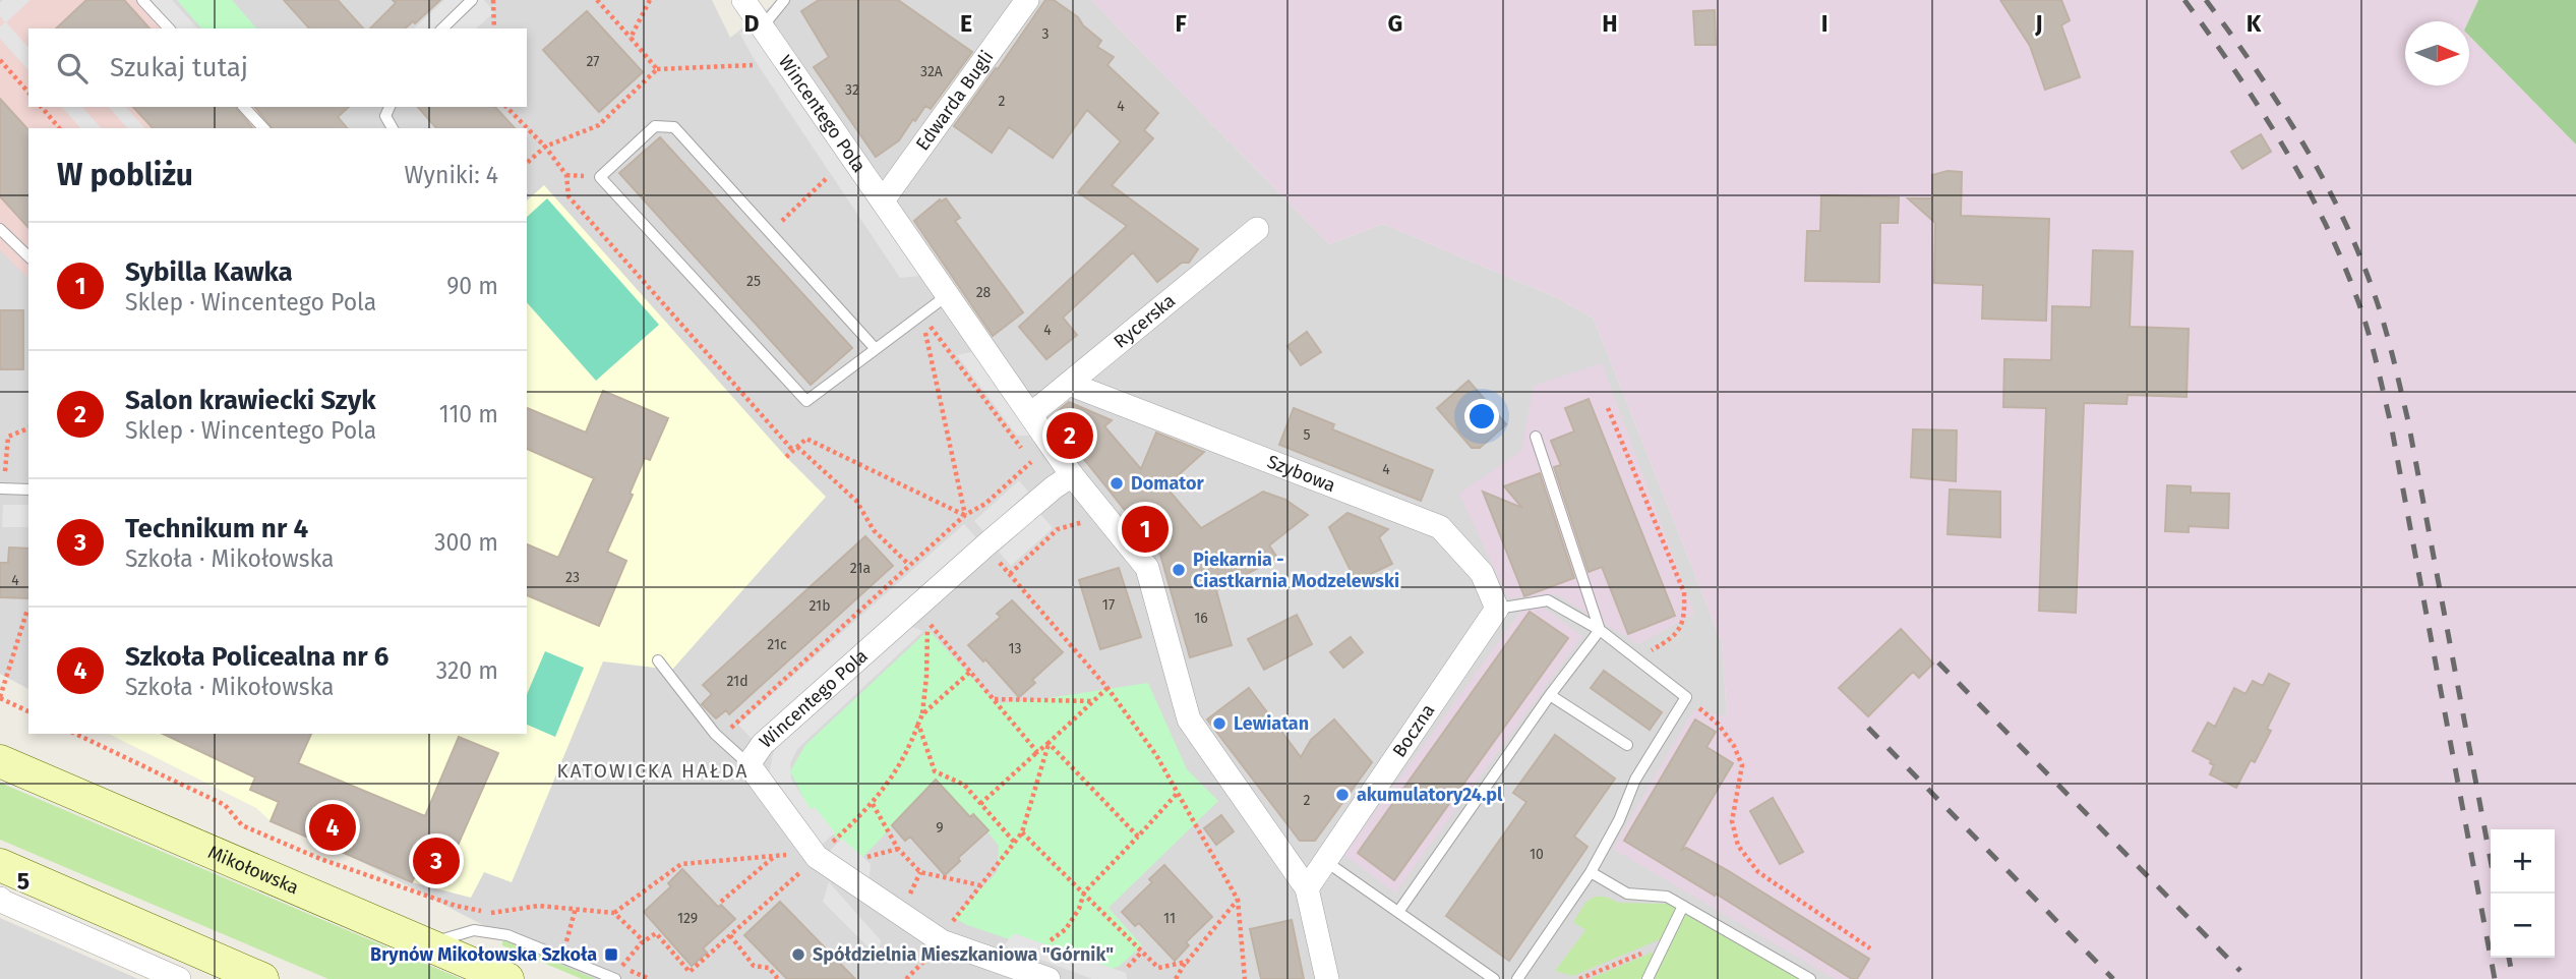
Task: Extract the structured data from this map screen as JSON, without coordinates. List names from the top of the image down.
{
  "streets": {
    "main road": ["Mikołowska"],
    "street": [
      "Edwarda Bugli",
      "Wincentego Pola",
      "Rycerska",
      "Szybowa",
      "Boczna"
    ]
  },
  "crossings": [
    ["Edwarda Bugli", "Wincentego Pola"],
    ["Wincentego Pola", "Rycerska"],
    ["Wincentego Pola", "Boczna"],
    ["Rycerska", "Szybowa"],
    ["Szybowa", "Boczna"]
  ],
  "districts": ["KATOWICKA HAŁDA"],
  "places": {
    "other": [
      "Domator",
      "Piekarnia - Ciastkarnia Modzelewski",
      "Lewiatan",
      "akumulatory24.pl",
      "Spółdzielnia Mieszkaniowa \"Górnik\""
    ],
    "transit": ["Brynów Mikołowska Szkoła"]
  },
  "house_numbers": [
    "3",
    "27",
    "32A",
    "32",
    "2",
    "4",
    "25",
    "28",
    "4",
    "5",
    "4",
    "21a",
    "23",
    "4",
    "17",
    "21b",
    "16",
    "21c",
    "13",
    "21d",
    "2",
    "9",
    "10",
    "129",
    "11"
  ],
  "north": "right",
  "page": {
    "search": "Szukaj tutaj",
    "heading": ["W pobliżu", "Wyniki: 4"],
    "list": [
      {
        "mark": "1",
        "name": "Sybilla Kawka",
        "note": "Sklep · Wincentego Pola",
        "value": "90 m"
      },
      {
        "mark": "2",
        "name": "Salon krawiecki Szyk",
        "note": "Sklep · Wincentego Pola",
        "value": "110 m"
      },
      {
        "mark": "3",
        "name": "Technikum nr 4",
        "note": "Szkoła · Mikołowska",
        "value": "300 m"
      },
      {
        "mark": "4",
        "name": "Szkoła Policealna nr 6",
        "note": "Szkoła · Mikołowska",
        "value": "320 m"
      }
    ],
    "pins": [
      "2",
      "1",
      "4",
      "3"
    ],
    "map_buttons": ["+", "−"]
  },
  "grid": {
    "columns": [
      "D",
      "E",
      "F",
      "G",
      "H",
      "I",
      "J",
      "K"
    ],
    "rows": ["5"]
  }
}
